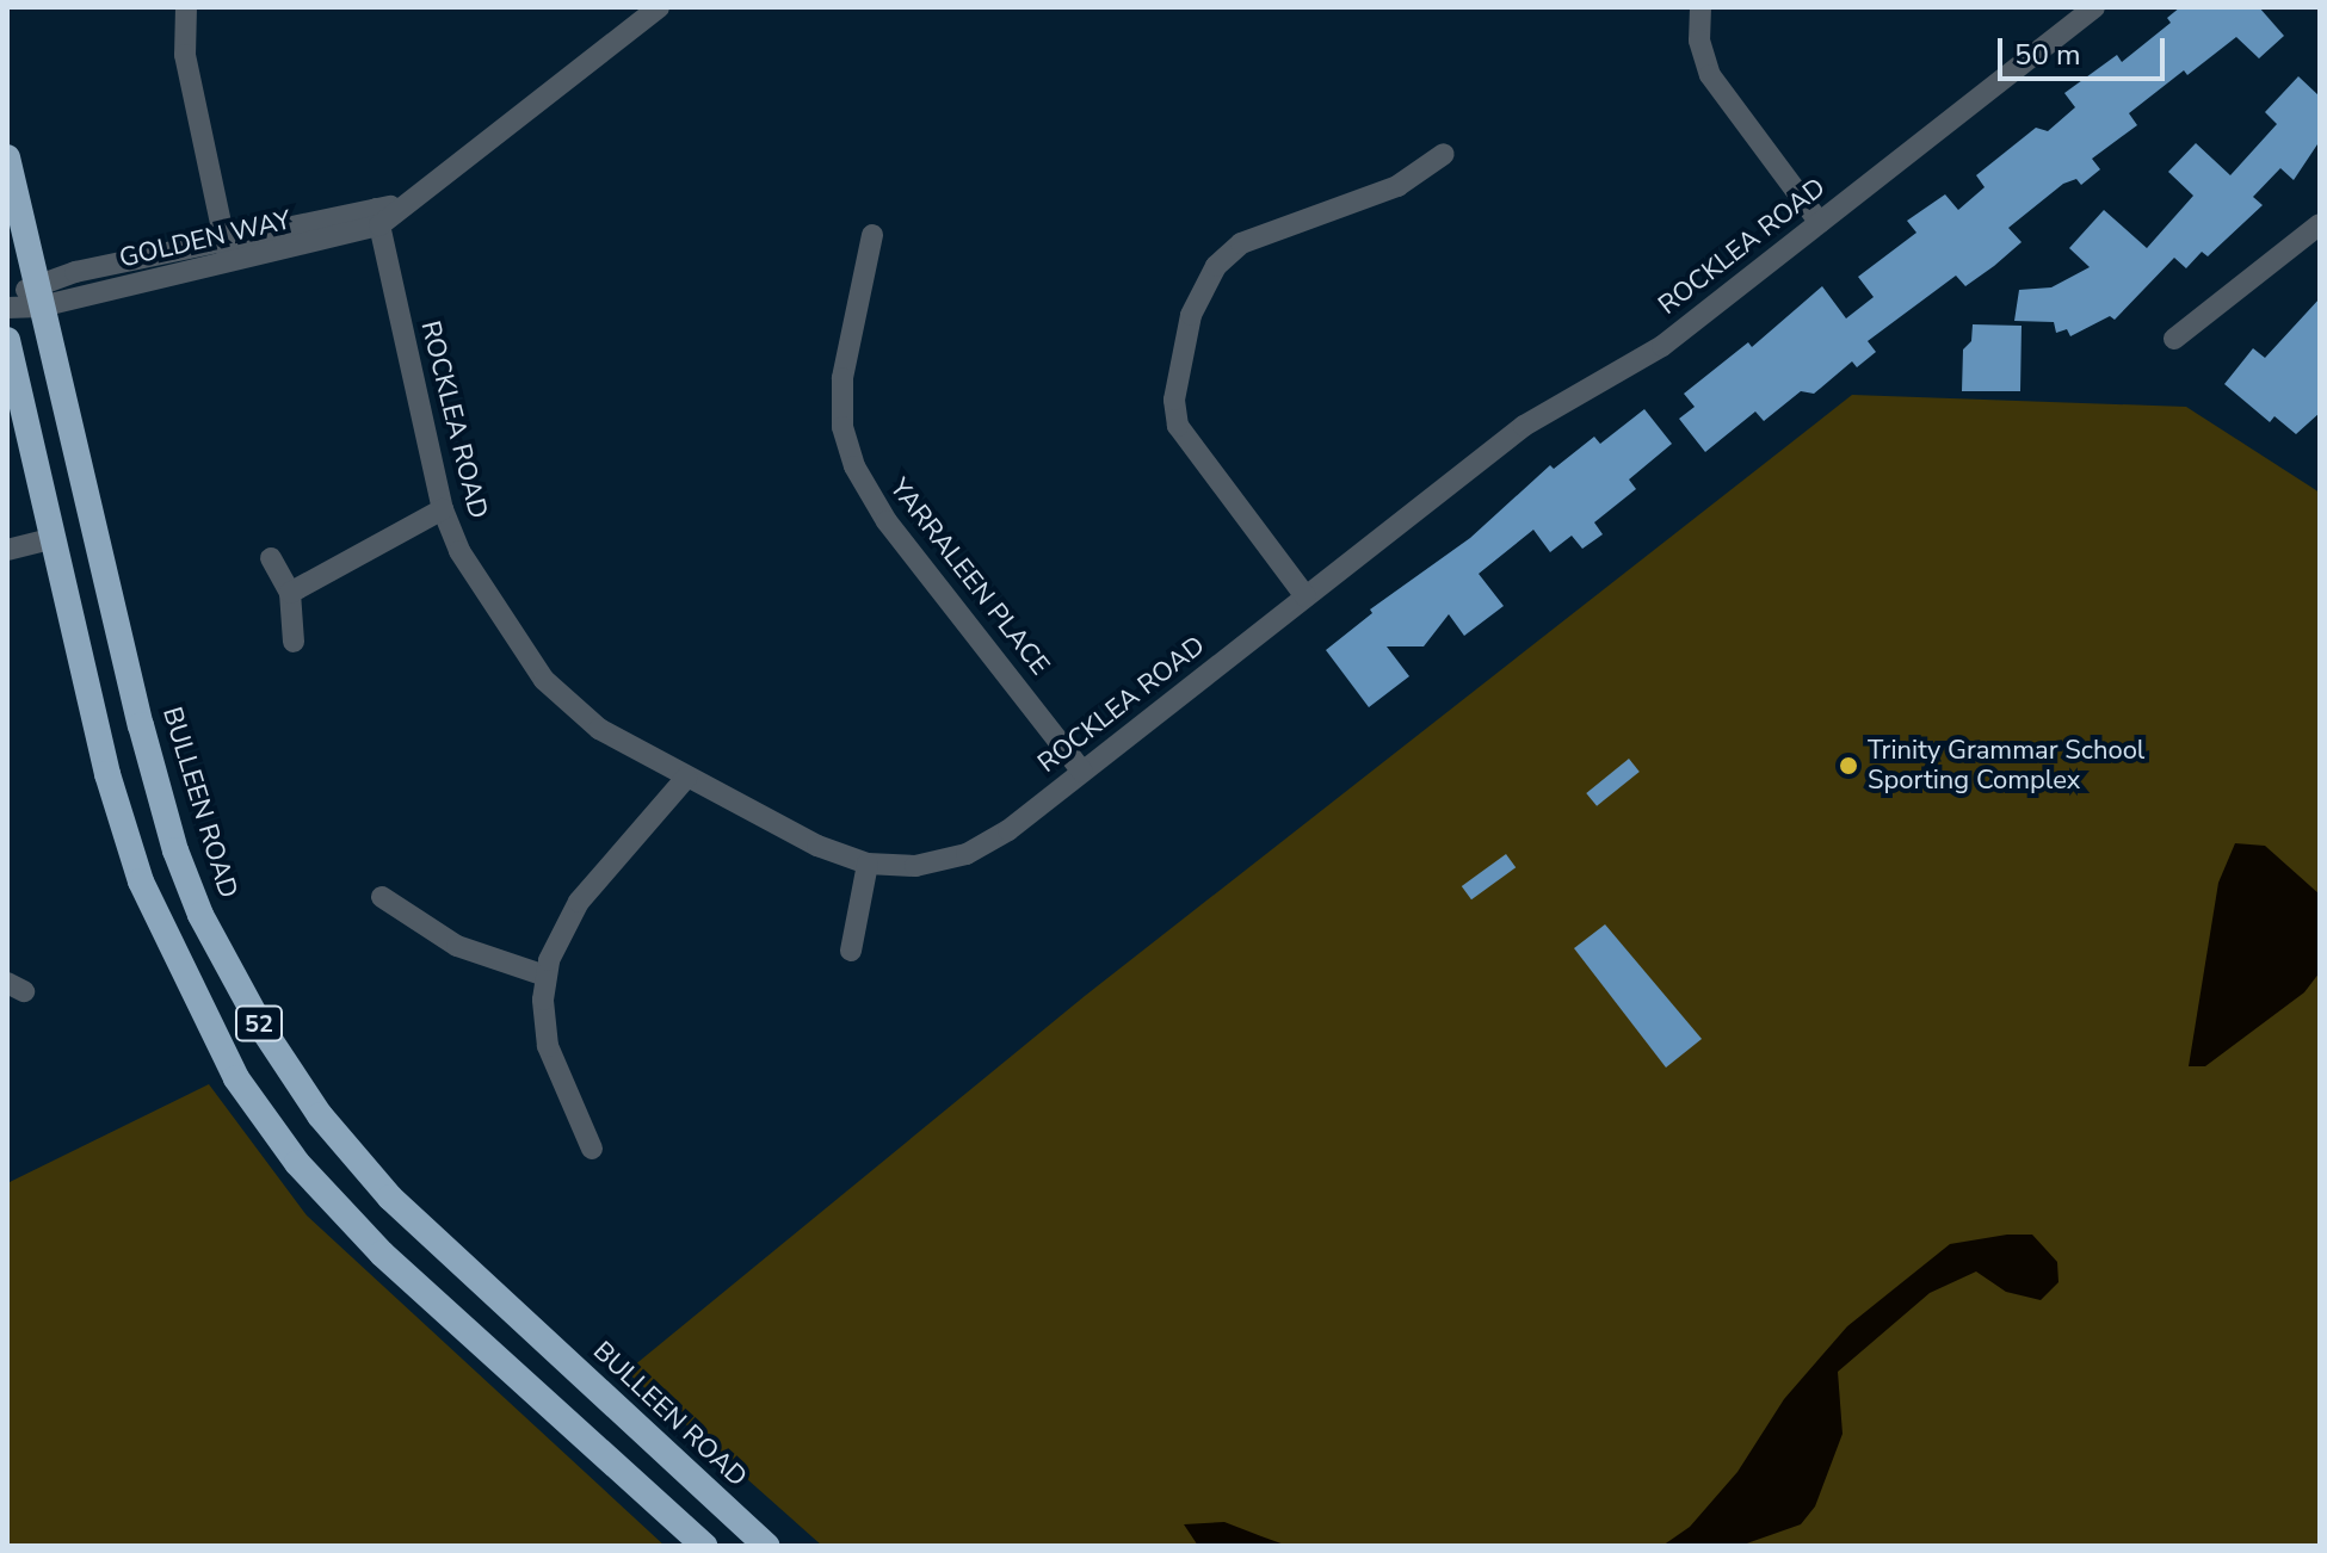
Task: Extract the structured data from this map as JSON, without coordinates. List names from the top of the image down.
{
  "streets": {
    "highway": ["BULLEEN ROAD", "52"],
    "street": ["GOLDEN WAY", "ROCKLEA ROAD", "YARRALEEN PLACE"]
  },
  "crossings": [
    ["GOLDEN WAY", "ROCKLEA ROAD"],
    ["GOLDEN WAY", "BULLEEN ROAD"],
    ["ROCKLEA ROAD", "YARRALEEN PLACE"]
  ],
  "places": ["Trinity Grammar School Sporting Complex"],
  "scale_bar": "50 m"
}
